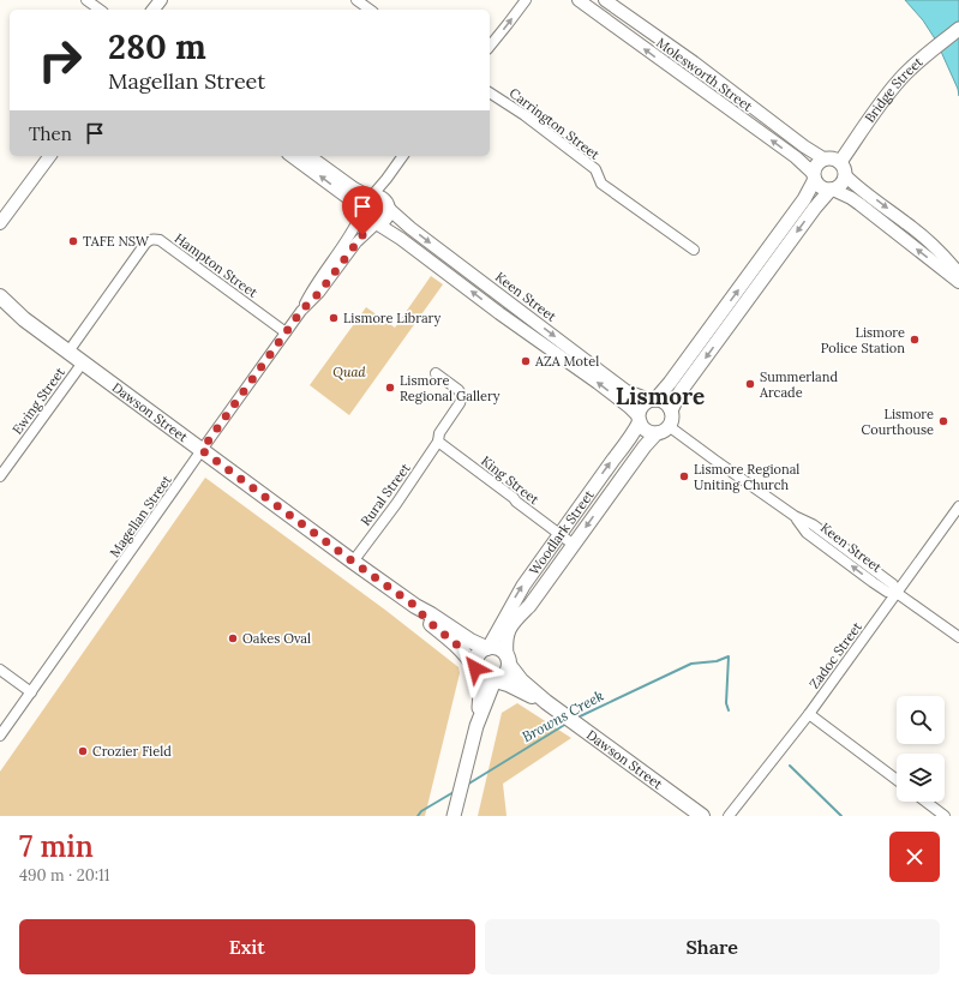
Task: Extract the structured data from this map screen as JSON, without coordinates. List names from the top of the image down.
{
  "streets": {
    "main road": ["Bridge Street", "Dawson Street", "Woodlark Street"],
    "street": [
      "Molesworth Street",
      "Carrington Street",
      "Hampton Street",
      "Keen Street",
      "Ewing Street",
      "King Street",
      "Rural Street",
      "Magellan Street",
      "Zadoc Street"
    ]
  },
  "crossings": [
    ["Molesworth Street", "Bridge Street"],
    ["Hampton Street", "Dawson Street"],
    ["Hampton Street", "Magellan Street"],
    ["Keen Street", "Magellan Street"],
    ["Keen Street", "Woodlark Street"],
    ["Keen Street", "Zadoc Street"],
    ["Ewing Street", "Dawson Street"],
    ["Dawson Street", "Rural Street"],
    ["Dawson Street", "Magellan Street"],
    ["Dawson Street", "Woodlark Street"],
    ["King Street", "Rural Street"],
    ["King Street", "Woodlark Street"]
  ],
  "districts": ["Lismore"],
  "water": ["Browns Creek"],
  "parks": ["Quad"],
  "places": [
    "TAFE NSW",
    "Lismore Library",
    "Lismore Police Station",
    "AZA Motel",
    "Summerland Arcade",
    "Lismore Regional Gallery",
    "Lismore Courthouse",
    "Lismore Regional Uniting Church",
    "Oakes Oval",
    "Crozier Field"
  ],
  "page": {
    "turn": ["280 m", "Magellan Street"],
    "then": "Then",
    "heading": ["7 min", "490 m · 20:11"],
    "buttons": ["Exit", "Share"]
  }
}
